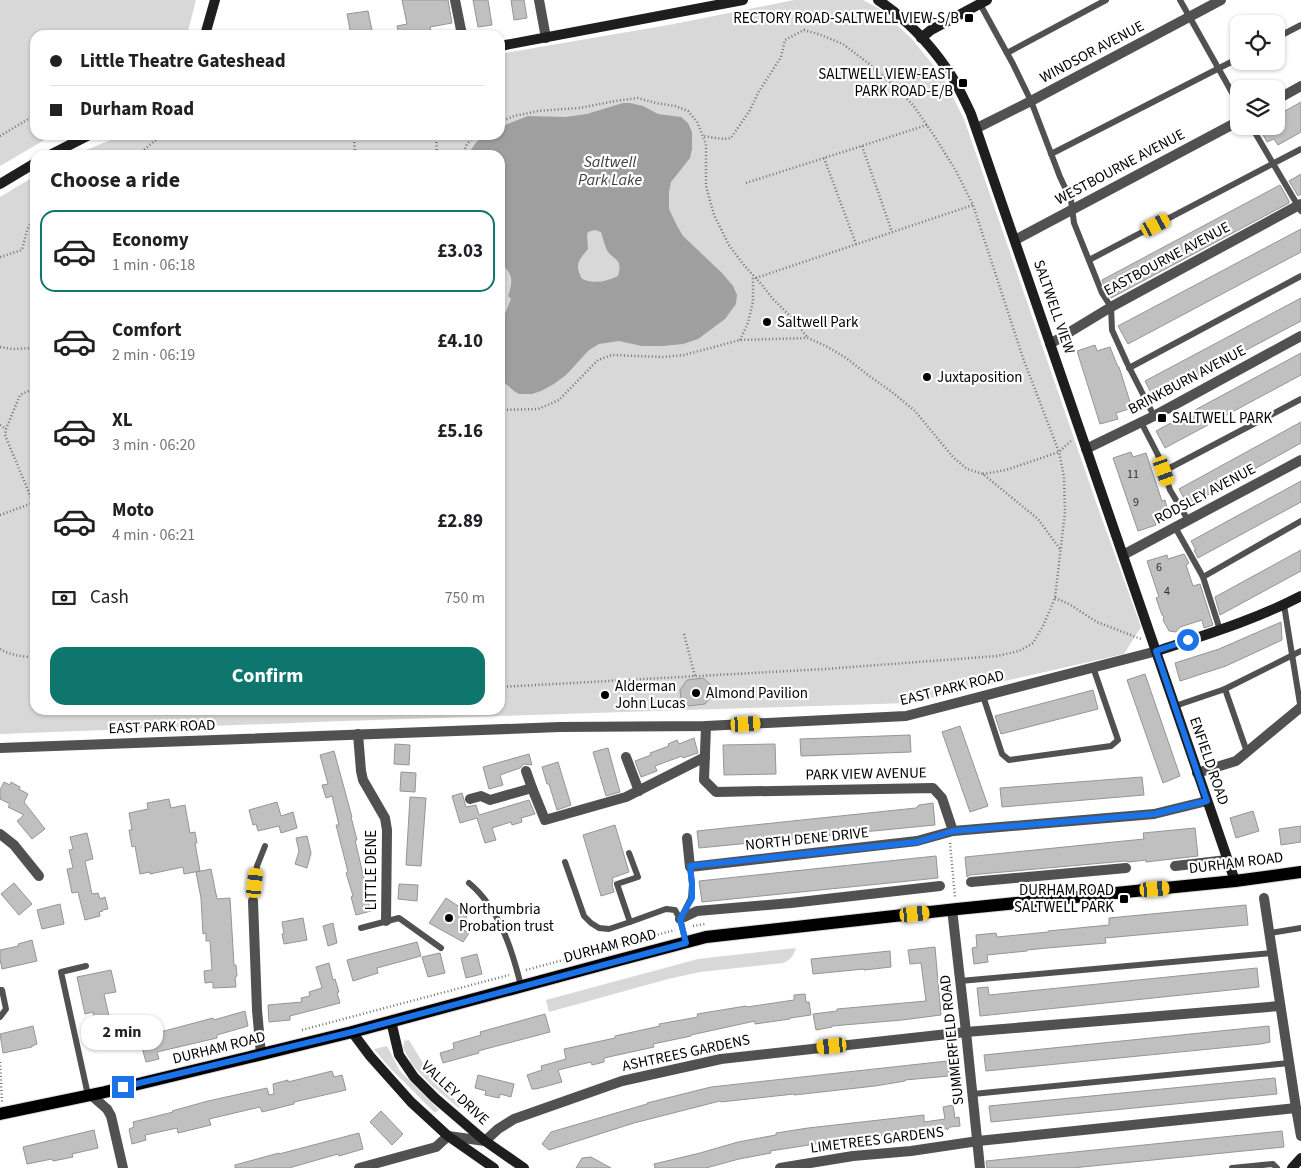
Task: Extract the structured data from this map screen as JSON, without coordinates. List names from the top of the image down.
{
  "streets": {
    "main road": ["DURHAM ROAD"],
    "street": [
      "WINDSOR AVENUE",
      "WESTBOURNE AVENUE",
      "EASTBOURNE AVENUE",
      "SALTWELL VIEW",
      "BRINKBURN AVENUE",
      "RODSLEY AVENUE",
      "EAST PARK ROAD",
      "ENFIELD ROAD",
      "PARK VIEW AVENUE",
      "NORTH DENE DRIVE",
      "LITTLE DENE",
      "SUMMERFIELD ROAD",
      "ASHTREES GARDENS",
      "VALLEY DRIVE",
      "LIMETREES GARDENS"
    ]
  },
  "crossings": [
    ["WINDSOR AVENUE", "SALTWELL VIEW"],
    ["WESTBOURNE AVENUE", "SALTWELL VIEW"],
    ["EASTBOURNE AVENUE", "SALTWELL VIEW"],
    ["SALTWELL VIEW", "BRINKBURN AVENUE"],
    ["SALTWELL VIEW", "RODSLEY AVENUE"],
    ["SALTWELL VIEW", "EAST PARK ROAD"],
    ["SALTWELL VIEW", "ENFIELD ROAD"],
    ["EAST PARK ROAD", "ENFIELD ROAD"],
    ["EAST PARK ROAD", "PARK VIEW AVENUE"],
    ["EAST PARK ROAD", "LITTLE DENE"],
    ["ENFIELD ROAD", "DURHAM ROAD"],
    ["PARK VIEW AVENUE", "NORTH DENE DRIVE"],
    ["DURHAM ROAD", "SUMMERFIELD ROAD"],
    ["DURHAM ROAD", "VALLEY DRIVE"],
    ["SUMMERFIELD ROAD", "ASHTREES GARDENS"],
    ["SUMMERFIELD ROAD", "LIMETREES GARDENS"],
    ["ASHTREES GARDENS", "VALLEY DRIVE"]
  ],
  "water": ["Saltwell Park Lake"],
  "places": {
    "transit": [
      "RECTORY ROAD-SALTWELL VIEW-S/B",
      "SALTWELL VIEW-EAST PARK ROAD-E/B",
      "SALTWELL PARK",
      "DURHAM ROAD SALTWELL PARK"
    ],
    "other": [
      "Saltwell Park",
      "Juxtaposition",
      "Almond Pavilion",
      "Alderman John Lucas",
      "Northumbria Probation trust"
    ]
  },
  "house_numbers": [
    "11",
    "9",
    "6",
    "4"
  ],
  "page": {
    "banner": ["Little Theatre Gateshead", "Durham Road"],
    "heading": "Choose a ride",
    "list": [
      {
        "name": "Economy",
        "note": "1 min · 06:18",
        "value": "£3.03"
      },
      {
        "name": "Comfort",
        "note": "2 min · 06:19",
        "value": "£4.10"
      },
      {
        "name": "XL",
        "note": "3 min · 06:20",
        "value": "£5.16"
      },
      {
        "name": "Moto",
        "note": "4 min · 06:21",
        "value": "£2.89"
      }
    ],
    "pay": ["Cash", "750 m"],
    "buttons": "Confirm",
    "bubble": "2 min"
  }
}
